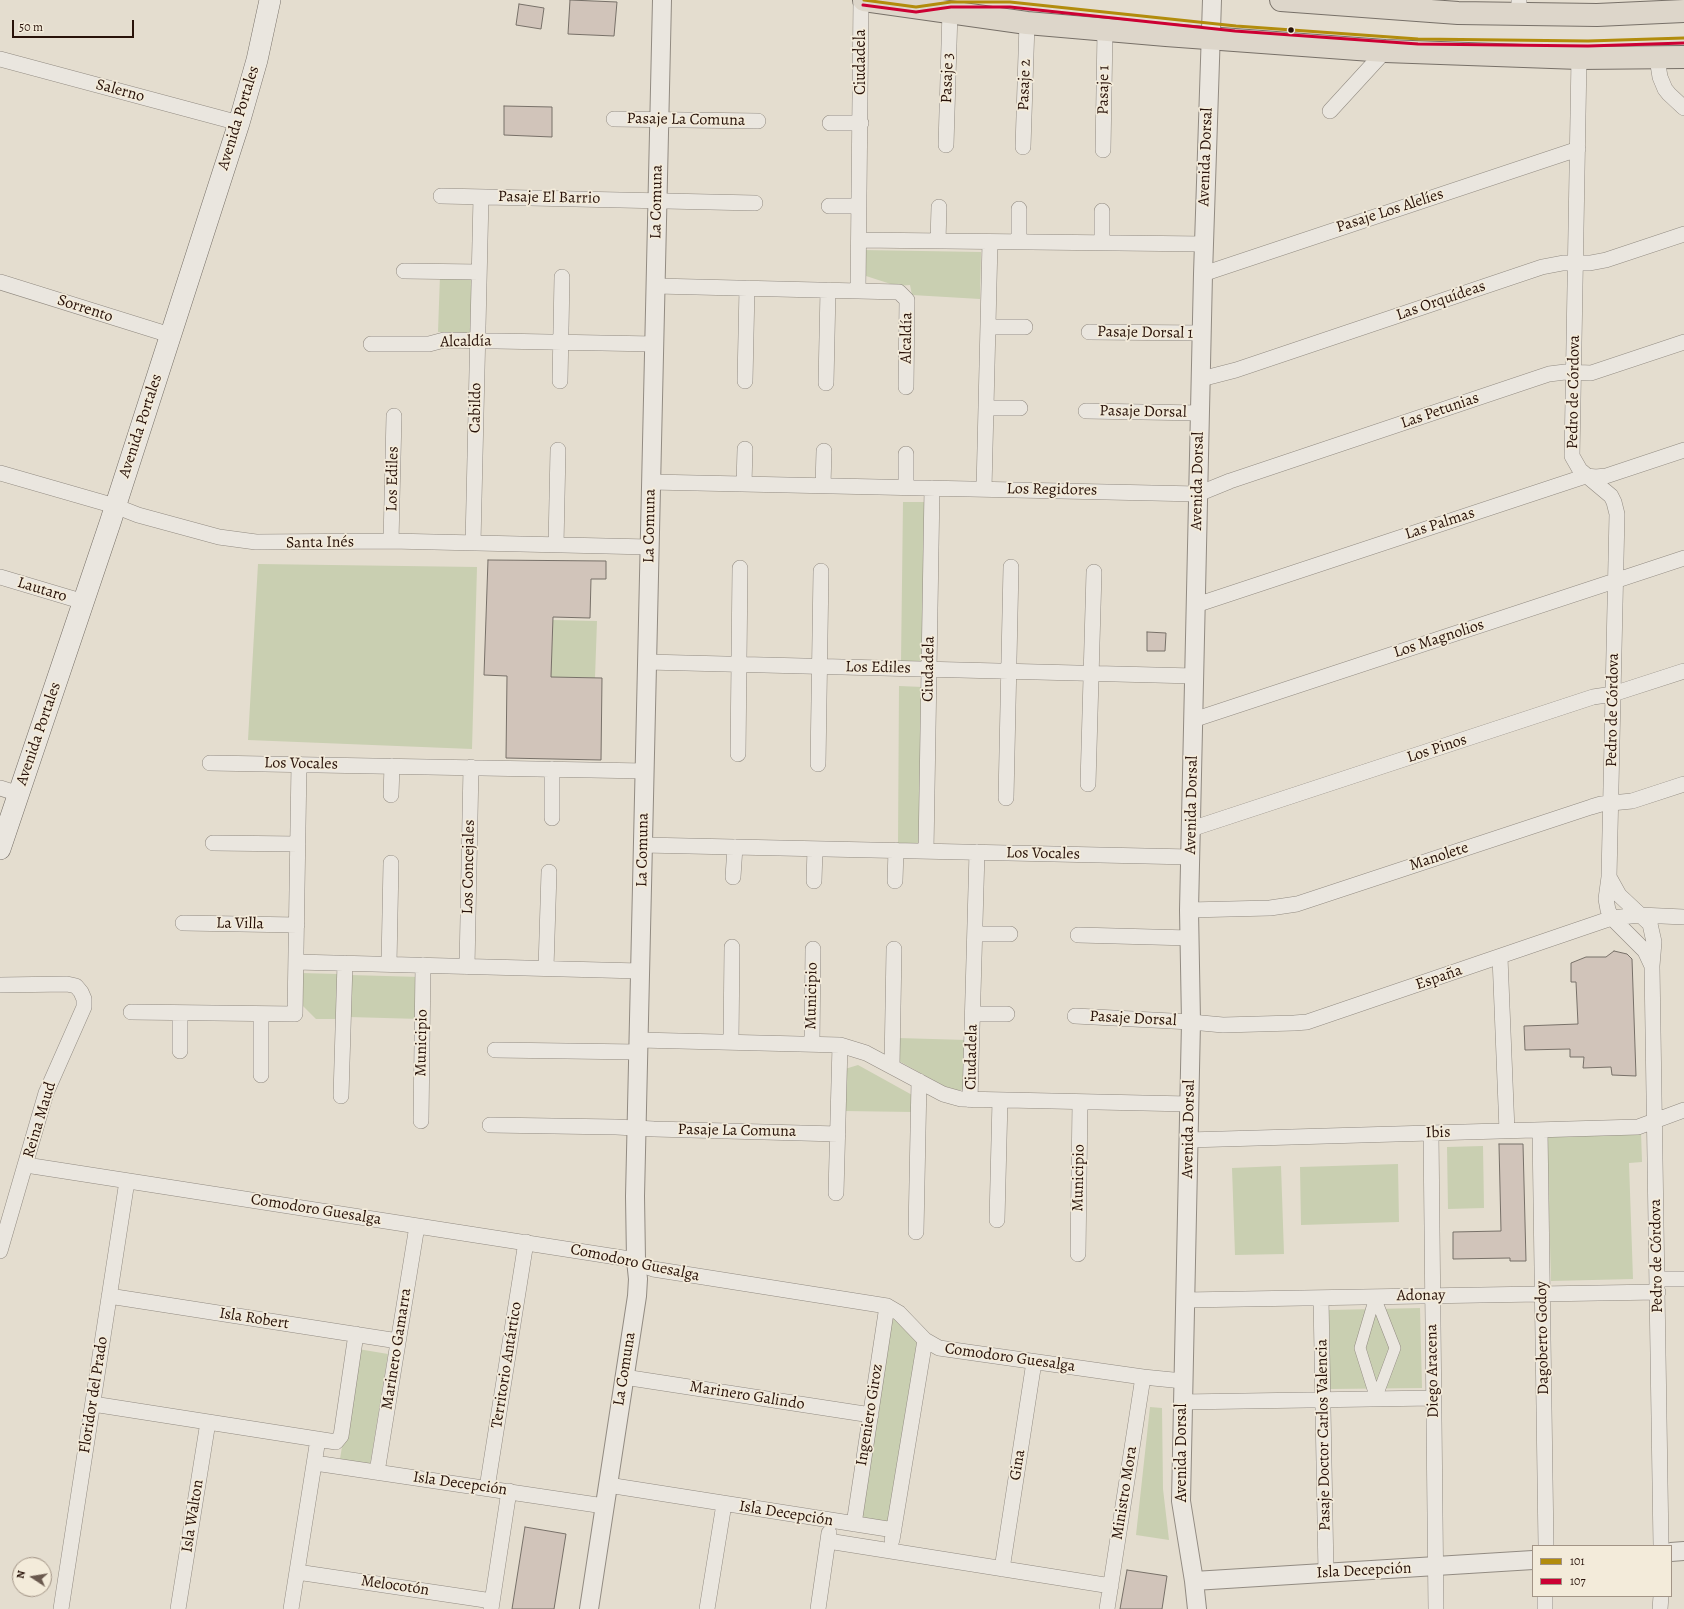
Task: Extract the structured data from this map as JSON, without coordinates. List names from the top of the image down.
{
  "streets": {
    "main road": ["Avenida Portales"],
    "street": [
      "Ciudadela",
      "Pasaje 3",
      "Pasaje 2",
      "Pasaje 1",
      "Salerno",
      "Pasaje La Comuna",
      "Avenida Dorsal",
      "Pasaje El Barrio",
      "La Comuna",
      "Pasaje Los Alelíes",
      "Las Orquídeas",
      "Sorrento",
      "Pasaje Dorsal 1",
      "Alcaldía",
      "Pedro de Córdova",
      "Cabildo",
      "Las Petunias",
      "Pasaje Dorsal",
      "Los Ediles",
      "Los Regidores",
      "Las Palmas",
      "Santa Inés",
      "Lautaro",
      "Los Magnolios",
      "Los Pinos",
      "Los Vocales",
      "Manolete",
      "Los Concejales",
      "La Villa",
      "España",
      "Municipio",
      "Reina Maud",
      "Ibis",
      "Comodoro Guesalga",
      "Adonay",
      "Isla Robert",
      "Dagoberto Godoy",
      "Marinero Gamarra",
      "Territorio Antártico",
      "Diego Aracena",
      "Floridor del Prado",
      "Marinero Galindo",
      "Ingeniero Giroz",
      "Pasaje Doctor Carlos Valencia",
      "Gina",
      "Isla Decepción",
      "Ministro Mora",
      "Isla Walton",
      "Melocotón"
    ]
  },
  "crossings": [
    ["Ciudadela", "Alcaldía"],
    ["Ciudadela", "Los Ediles"],
    ["Ciudadela", "Los Regidores"],
    ["Ciudadela", "Los Vocales"],
    ["Ciudadela", "Municipio"],
    ["Salerno", "Avenida Portales"],
    ["Avenida Portales", "Sorrento"],
    ["Avenida Portales", "Santa Inés"],
    ["Avenida Portales", "Lautaro"],
    ["Pasaje La Comuna", "La Comuna"],
    ["Pasaje La Comuna", "Municipio"],
    ["Avenida Dorsal", "Pasaje Los Alelíes"],
    ["Avenida Dorsal", "Las Orquídeas"],
    ["Avenida Dorsal", "Pasaje Dorsal 1"],
    ["Avenida Dorsal", "Las Petunias"],
    ["Avenida Dorsal", "Pasaje Dorsal"],
    ["Avenida Dorsal", "Los Ediles"],
    ["Avenida Dorsal", "Los Regidores"],
    ["Avenida Dorsal", "Las Palmas"],
    ["Avenida Dorsal", "Los Magnolios"],
    ["Avenida Dorsal", "Los Pinos"],
    ["Avenida Dorsal", "Los Vocales"],
    ["Avenida Dorsal", "Manolete"],
    ["Avenida Dorsal", "España"],
    ["Avenida Dorsal", "Municipio"],
    ["Avenida Dorsal", "Ibis"],
    ["Avenida Dorsal", "Comodoro Guesalga"],
    ["Avenida Dorsal", "Adonay"],
    ["Avenida Dorsal", "Isla Decepción"],
    ["Pasaje El Barrio", "La Comuna"],
    ["Pasaje El Barrio", "Cabildo"],
    ["La Comuna", "Alcaldía"],
    ["La Comuna", "Los Ediles"],
    ["La Comuna", "Los Regidores"],
    ["La Comuna", "Santa Inés"],
    ["La Comuna", "Los Vocales"],
    ["La Comuna", "Municipio"],
    ["La Comuna", "Comodoro Guesalga"],
    ["La Comuna", "Marinero Galindo"],
    ["La Comuna", "Isla Decepción"],
    ["Pasaje Los Alelíes", "Pedro de Córdova"],
    ["Las Orquídeas", "Pedro de Córdova"],
    ["Alcaldía", "Cabildo"],
    ["Pedro de Córdova", "Las Petunias"],
    ["Pedro de Córdova", "Las Palmas"],
    ["Pedro de Córdova", "Los Magnolios"],
    ["Pedro de Córdova", "Los Pinos"],
    ["Pedro de Córdova", "Manolete"],
    ["Pedro de Córdova", "España"],
    ["Pedro de Córdova", "Ibis"],
    ["Pedro de Córdova", "Adonay"],
    ["Cabildo", "Santa Inés"],
    ["Las Petunias", "Los Regidores"],
    ["Pasaje Dorsal", "España"],
    ["Los Ediles", "Santa Inés"],
    ["Los Vocales", "Los Concejales"],
    ["Reina Maud", "Comodoro Guesalga"],
    ["Ibis", "Dagoberto Godoy"],
    ["Ibis", "Diego Aracena"],
    ["Comodoro Guesalga", "Marinero Gamarra"],
    ["Comodoro Guesalga", "Territorio Antártico"],
    ["Comodoro Guesalga", "Floridor del Prado"],
    ["Comodoro Guesalga", "Ingeniero Giroz"],
    ["Comodoro Guesalga", "Gina"],
    ["Comodoro Guesalga", "Ministro Mora"],
    ["Adonay", "Dagoberto Godoy"],
    ["Adonay", "Diego Aracena"],
    ["Adonay", "Pasaje Doctor Carlos Valencia"],
    ["Isla Robert", "Marinero Gamarra"],
    ["Isla Robert", "Floridor del Prado"],
    ["Marinero Gamarra", "Isla Decepción"],
    ["Territorio Antártico", "Isla Decepción"],
    ["Diego Aracena", "Isla Decepción"],
    ["Marinero Galindo", "Ingeniero Giroz"],
    ["Ingeniero Giroz", "Isla Decepción"],
    ["Pasaje Doctor Carlos Valencia", "Isla Decepción"],
    ["Gina", "Isla Decepción"],
    ["Isla Decepción", "Ministro Mora"]
  ],
  "lines": ["transit line 101", "transit line 107"],
  "legend": ["101", "107"],
  "scale_bar": "50 m",
  "north": "left"
}
